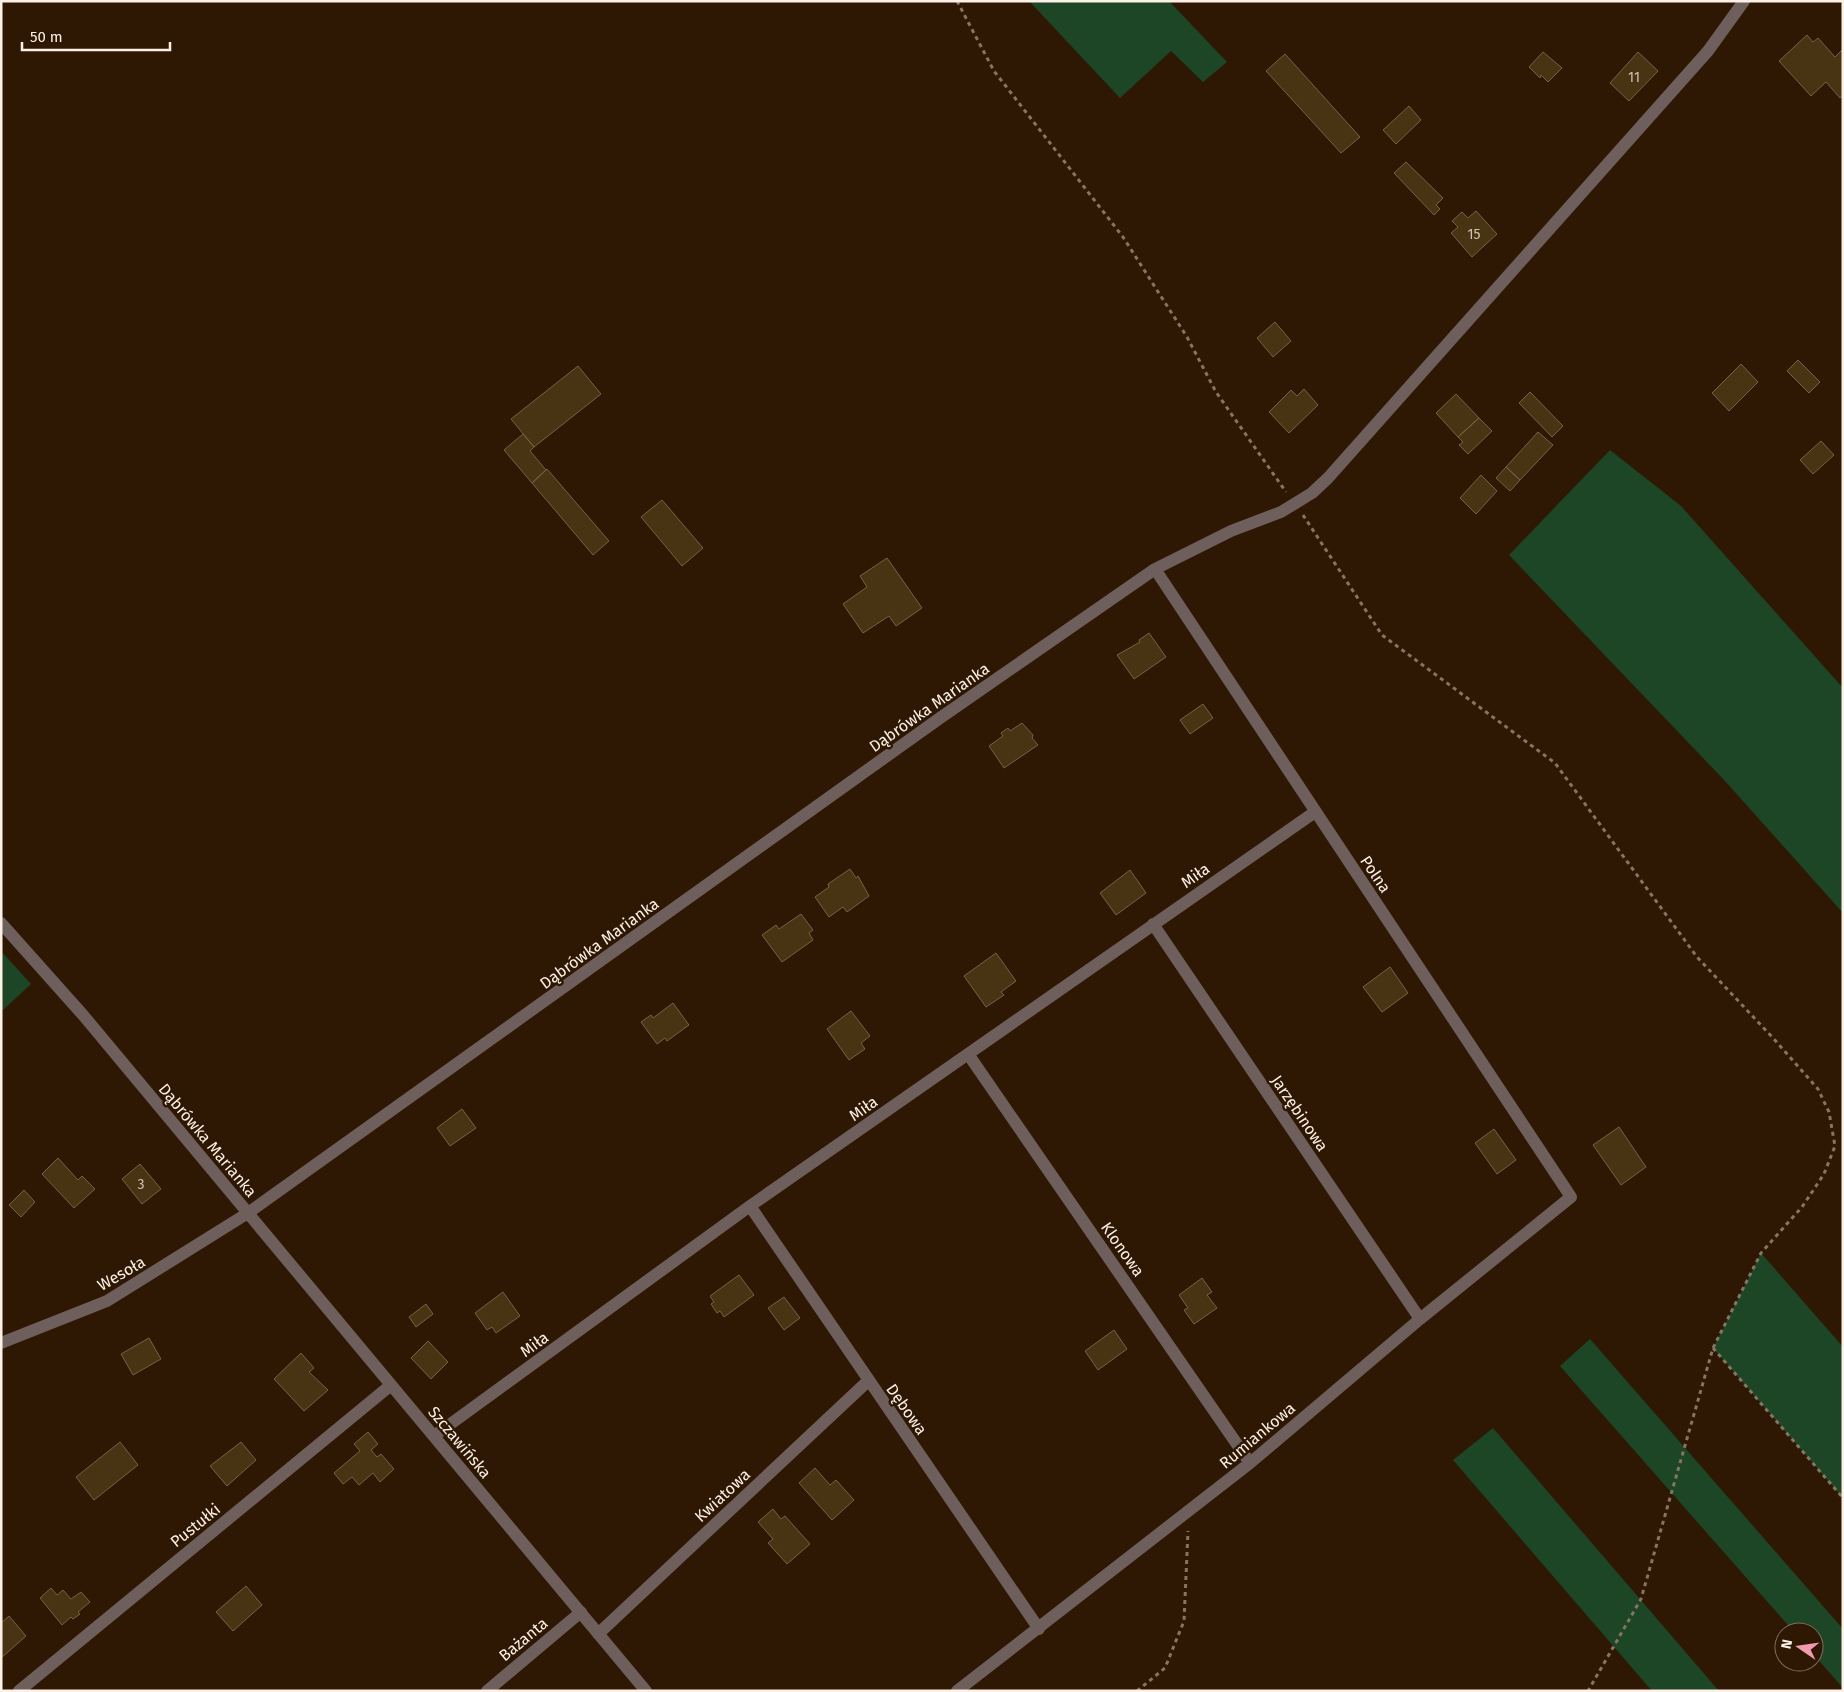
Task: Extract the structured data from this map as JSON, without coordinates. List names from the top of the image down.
{
  "streets": {
    "street": [
      "Dąbrówka Marianka",
      "Polna",
      "Miła",
      "Jarzębinowa",
      "Klonowa",
      "Wesoła",
      "Dębowa",
      "Rumiankowa",
      "Szczawińska",
      "Kwiatowa",
      "Pustułki",
      "Bażanta"
    ]
  },
  "crossings": [
    ["Dąbrówka Marianka", "Polna"],
    ["Dąbrówka Marianka", "Wesoła"],
    ["Dąbrówka Marianka", "Szczawińska"],
    ["Polna", "Miła"],
    ["Polna", "Rumiankowa"],
    ["Miła", "Jarzębinowa"],
    ["Miła", "Klonowa"],
    ["Miła", "Dębowa"],
    ["Miła", "Szczawińska"],
    ["Jarzębinowa", "Rumiankowa"],
    ["Klonowa", "Rumiankowa"],
    ["Wesoła", "Szczawińska"],
    ["Dębowa", "Rumiankowa"],
    ["Dębowa", "Kwiatowa"],
    ["Szczawińska", "Kwiatowa"],
    ["Szczawińska", "Pustułki"],
    ["Szczawińska", "Bażanta"]
  ],
  "house_numbers": ["11", "15", "3"],
  "scale_bar": "50 m",
  "north": "left"
}
